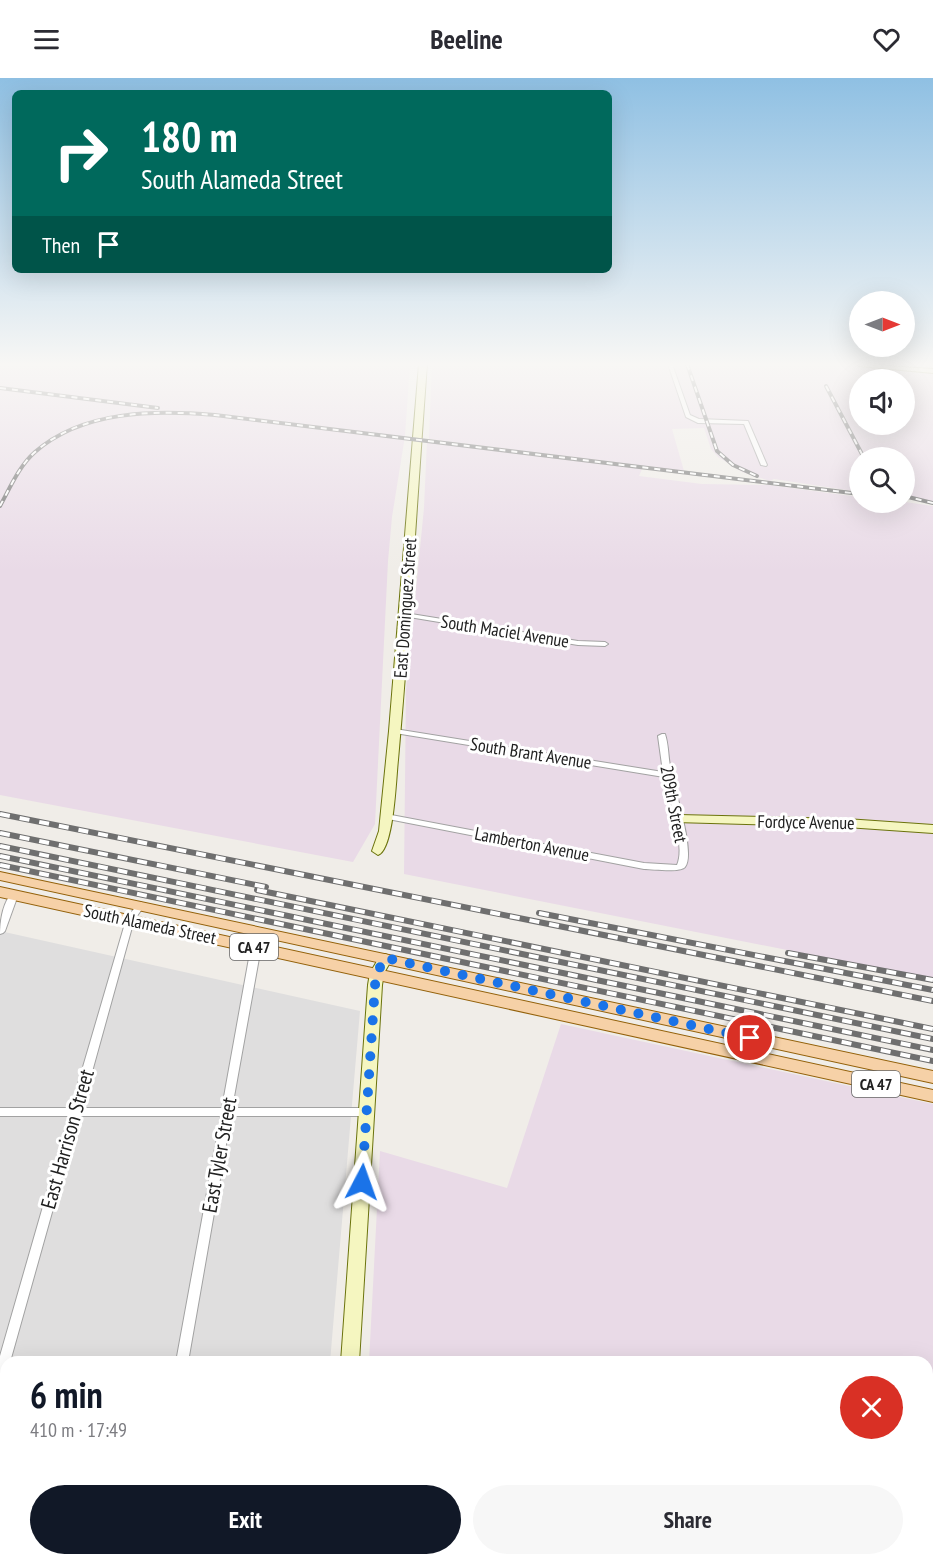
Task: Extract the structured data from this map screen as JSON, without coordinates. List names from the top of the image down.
{
  "streets": {
    "main road": ["South Alameda Street", "CA 47"],
    "street": [
      "East Dominguez Street",
      "South Maciel Avenue",
      "South Brant Avenue",
      "209th Street",
      "Fordyce Avenue",
      "Lamberton Avenue",
      "East Harrison Street",
      "East Tyler Street"
    ]
  },
  "crossings": [
    ["East Dominguez Street", "South Maciel Avenue"],
    ["East Dominguez Street", "South Brant Avenue"],
    ["East Dominguez Street", "Lamberton Avenue"],
    ["South Brant Avenue", "209th Street"],
    ["209th Street", "Fordyce Avenue"],
    ["209th Street", "Lamberton Avenue"],
    ["South Alameda Street", "East Harrison Street"],
    ["South Alameda Street", "East Tyler Street"]
  ],
  "north": "right",
  "page": {
    "header": "Beeline",
    "turn": ["180 m", "South Alameda Street"],
    "then": "Then",
    "heading": ["6 min", "410 m · 17:49"],
    "buttons": ["Exit", "Share"]
  }
}
